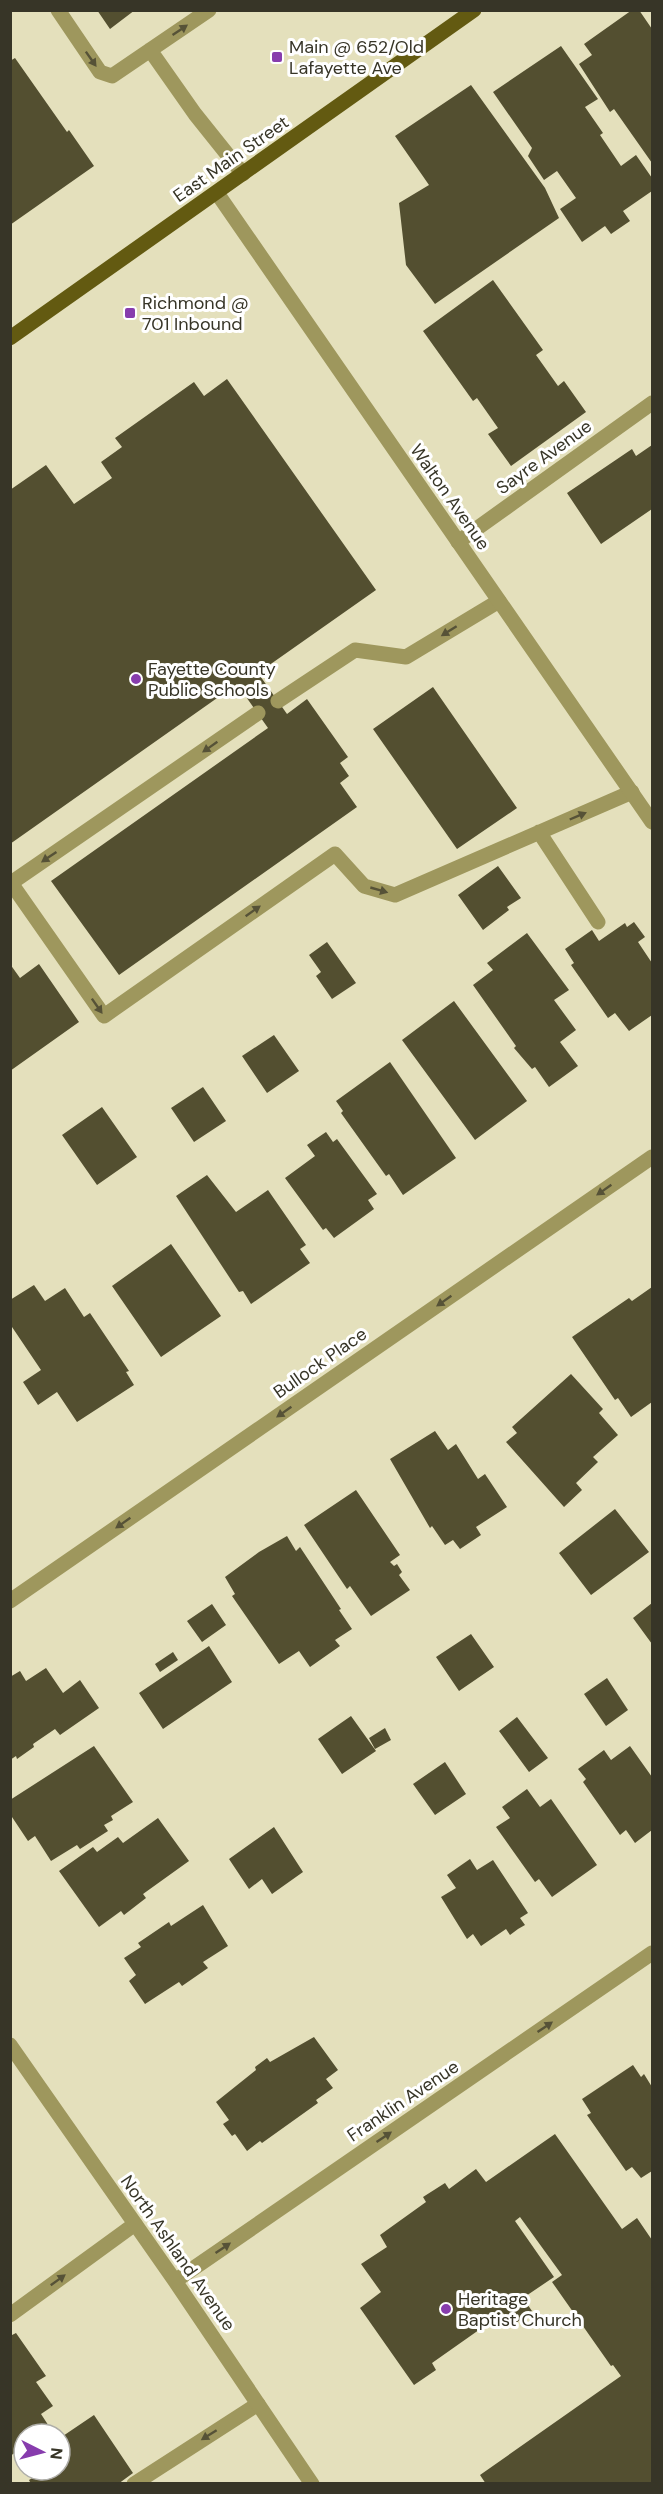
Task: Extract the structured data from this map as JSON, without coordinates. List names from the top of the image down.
{
  "streets": {
    "main road": ["East Main Street"],
    "street": [
      "Sayre Avenue",
      "Walton Avenue",
      "Bullock Place",
      "Franklin Avenue",
      "North Ashland Avenue"
    ]
  },
  "crossings": [
    ["East Main Street", "Walton Avenue"],
    ["Sayre Avenue", "Walton Avenue"],
    ["Franklin Avenue", "North Ashland Avenue"]
  ],
  "one_way": ["Bullock Place", "Franklin Avenue"],
  "places": {
    "transit": ["Main @ 652/Old Lafayette Ave", "Richmond @ 701 Inbound"],
    "other": ["Fayette County Public Schools", "Heritage Baptist Church"]
  },
  "north": "right"
}
